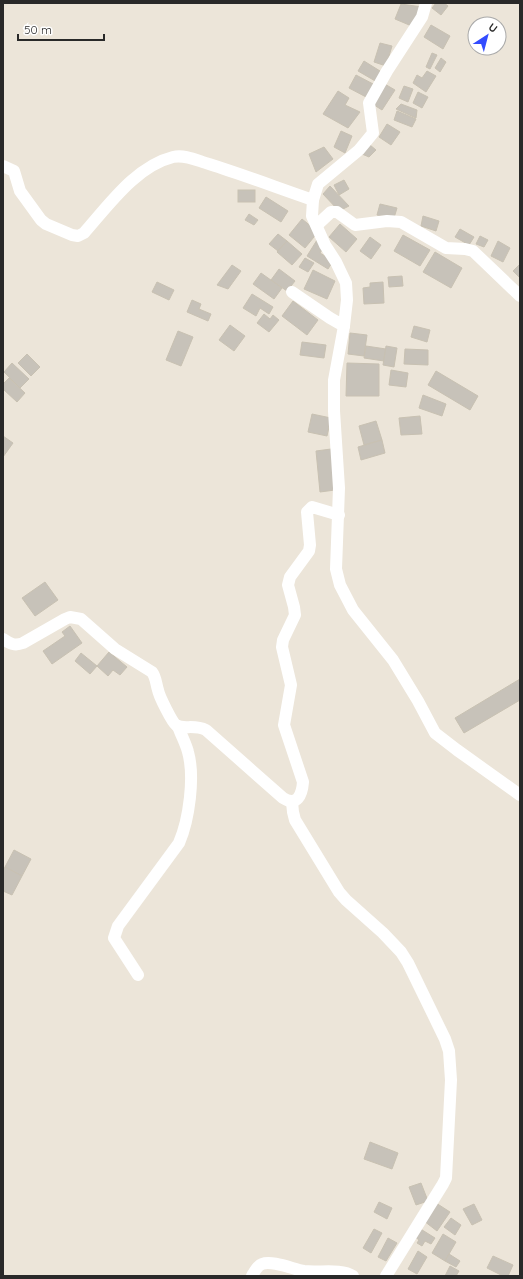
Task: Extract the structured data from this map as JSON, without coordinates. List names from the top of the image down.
{
  "scale_bar": "50 m",
  "north": "top right"
}
